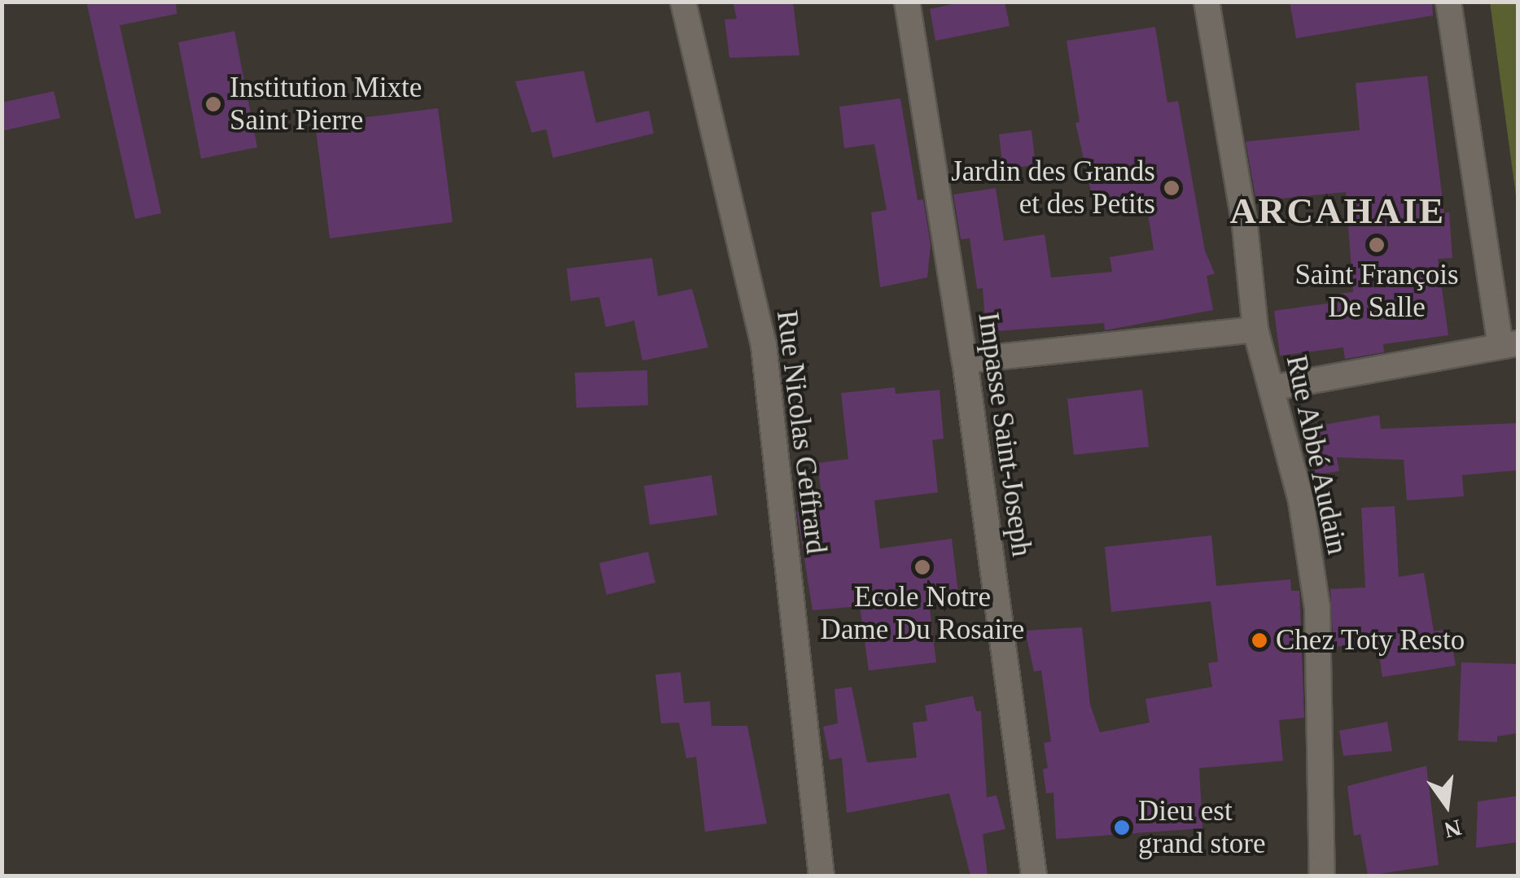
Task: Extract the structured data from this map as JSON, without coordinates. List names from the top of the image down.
{
  "streets": {
    "street": ["Rue Nicolas Geffrard", "Impasse Saint-Joseph", "Rue Abbé Audain"]
  },
  "districts": ["ARCAHAIE"],
  "places": [
    "Institution Mixte Saint Pierre",
    "Jardin des Grands et des Petits",
    "Saint François De Salle",
    "Ecole Notre Dame Du Rosaire",
    "Chez Toty Resto",
    "Dieu est grand store"
  ],
  "north": "bottom"
}
